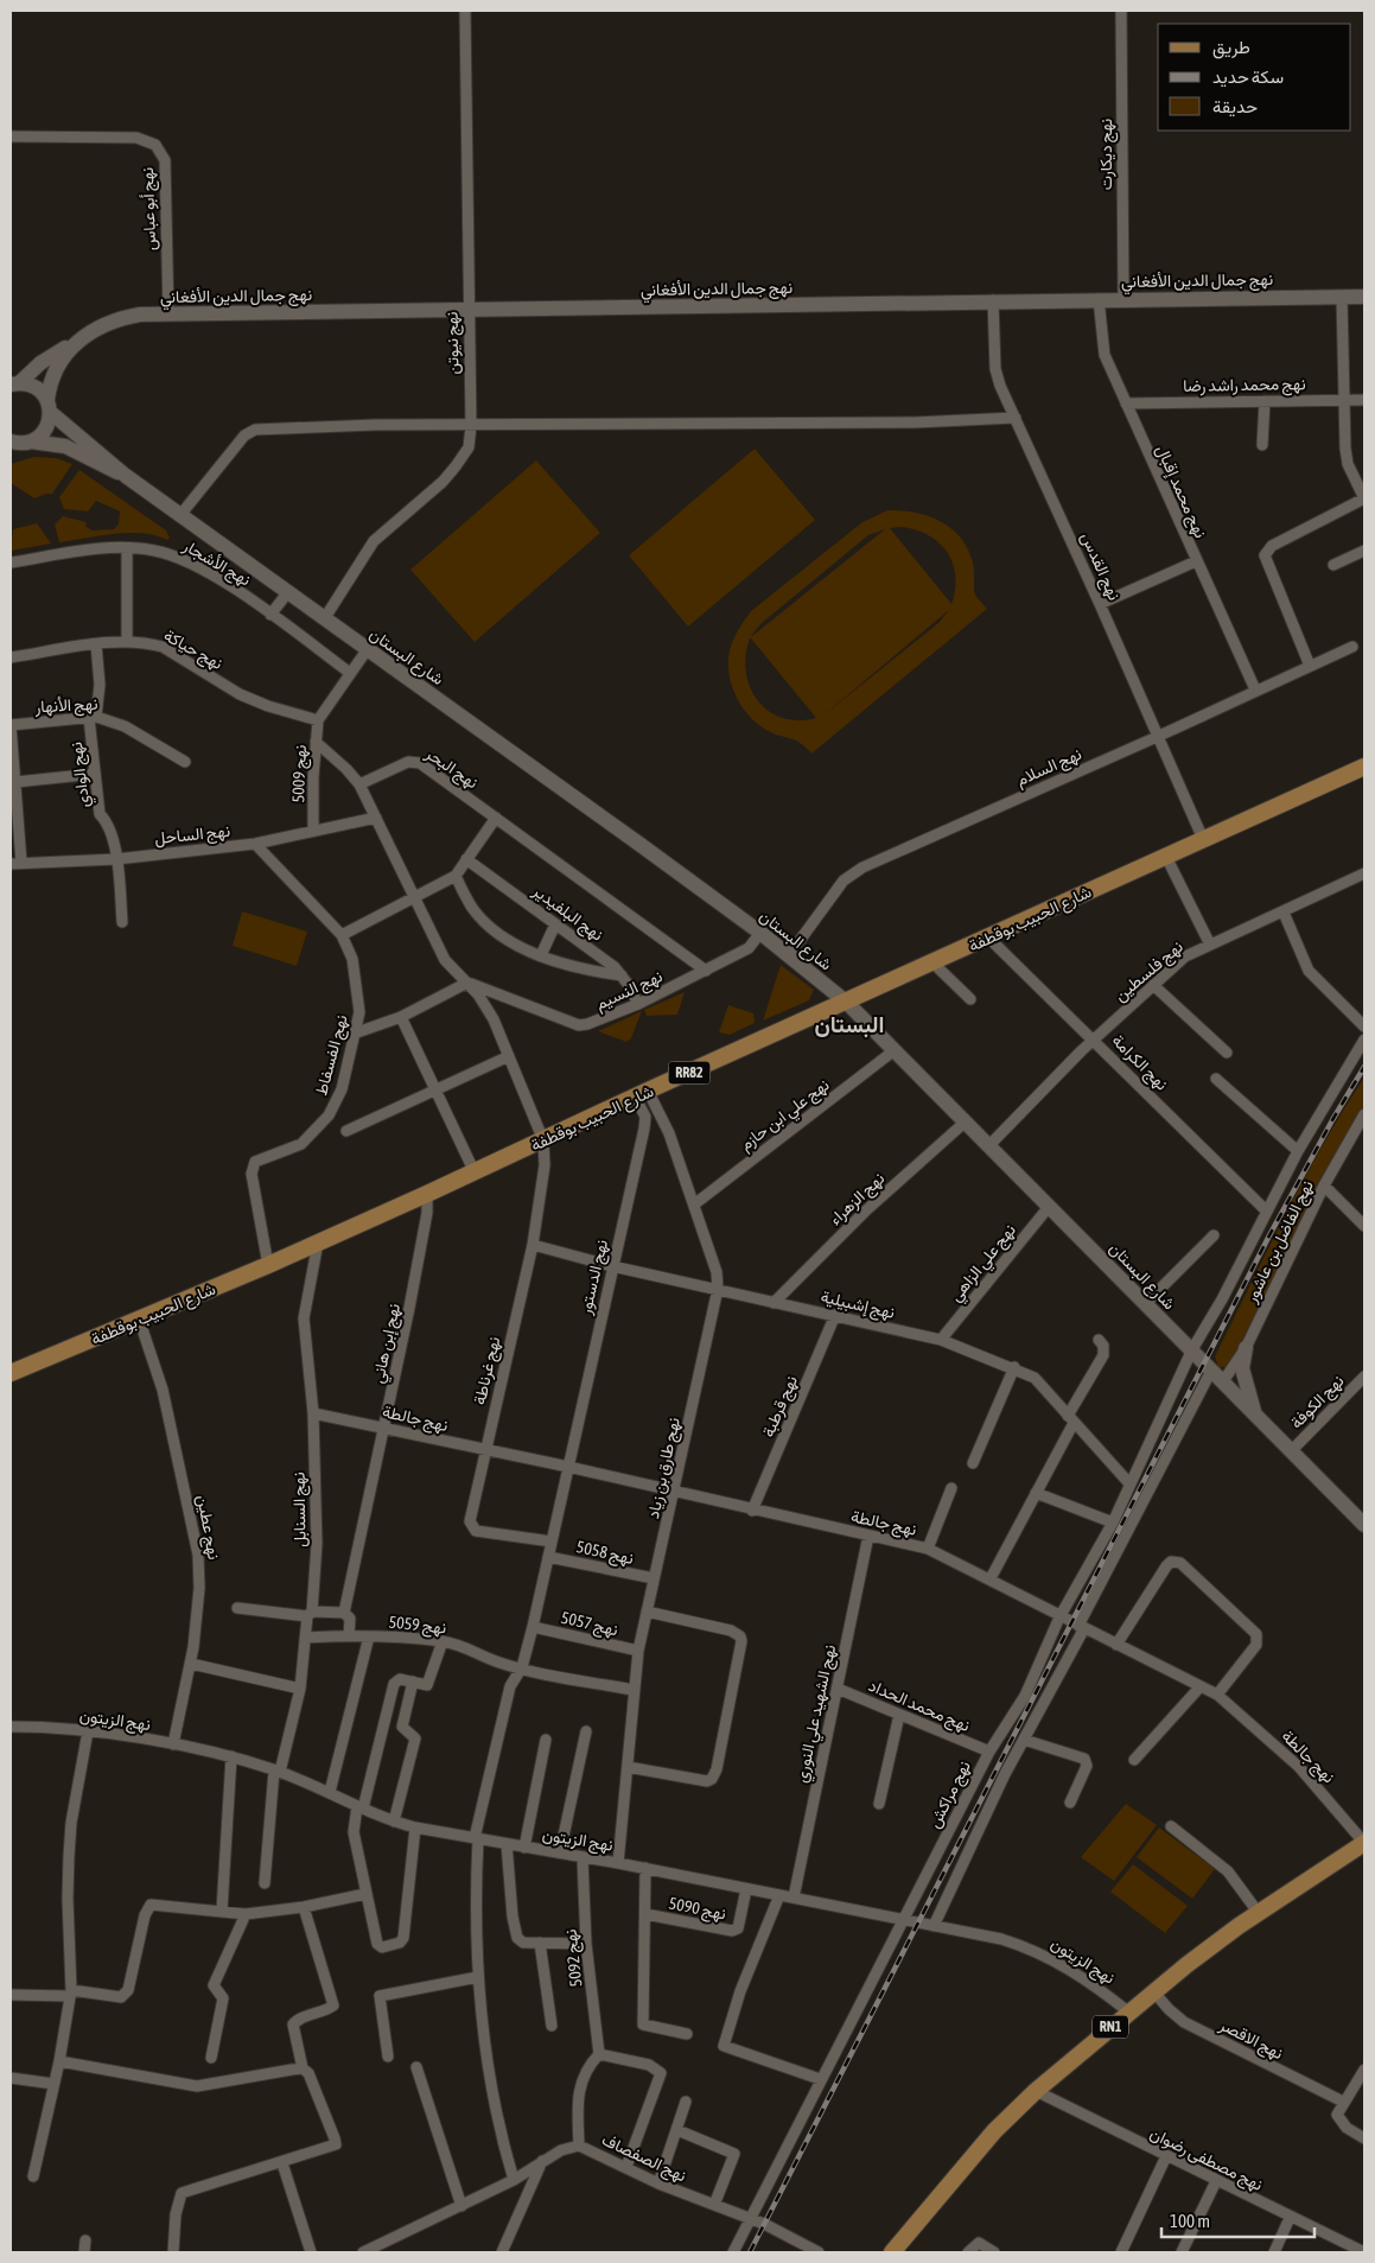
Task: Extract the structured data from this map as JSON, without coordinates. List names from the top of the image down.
{
  "streets": {
    "main road": [
      "نهج جمال الدين الأفغاني",
      "شارع البستان",
      "شارع الحبيب بوقطفة",
      "RR82",
      "RN1"
    ],
    "street": [
      "نهج ديكارت",
      "نهج أبو عباس",
      "نهج نيوتن",
      "نهج محمد راشد رضا",
      "نهج محمد إقبال",
      "نهج الأشجار",
      "نهج القدس",
      "نهج حياكة",
      "نهج الأنهار",
      "نهج السلام",
      "نهج البحر",
      "نهج 5009",
      "نهج الوادي",
      "نهج الساحل",
      "نهج البلفيدير",
      "نهج فلسطين",
      "نهج النسيم",
      "نهج الفسفاط",
      "نهج الكرامة",
      "نهج علي ابن حازم",
      "نهج الزهراء",
      "نهج الفاضل بن عاشور",
      "نهج علي الزاهي",
      "نهج الدستور",
      "نهج إشبيلية",
      "نهج إبن هاني",
      "نهج غرناطة",
      "نهج الكوفة",
      "نهج قرطبة",
      "نهج جالطة",
      "نهج طارق بن زياد",
      "نهج السنابل",
      "نهج عطين",
      "نهج 5058",
      "نهج 5057",
      "نهج 5059",
      "نهج محمد الحداد",
      "نهج الشهيد علي النوري",
      "نهج الزيتون",
      "نهج مراكش",
      "نهج 5090",
      "نهج 5092",
      "نهج الاقصر",
      "نهج الصفصاف",
      "نهج مصطفى رضوان"
    ]
  },
  "crossings": [
    ["نهج ديكارت", "نهج جمال الدين الأفغاني"],
    ["نهج أبو عباس", "نهج جمال الدين الأفغاني"],
    ["نهج جمال الدين الأفغاني", "نهج نيوتن"],
    ["نهج جمال الدين الأفغاني", "نهج محمد إقبال"],
    ["نهج جمال الدين الأفغاني", "نهج القدس"],
    ["نهج جمال الدين الأفغاني", "شارع البستان"],
    ["نهج نيوتن", "شارع البستان"],
    ["نهج محمد راشد رضا", "نهج محمد إقبال"],
    ["نهج محمد إقبال", "نهج السلام"],
    ["نهج القدس", "نهج السلام"],
    ["نهج القدس", "شارع الحبيب بوقطفة"],
    ["نهج حياكة", "نهج 5009"],
    ["نهج حياكة", "نهج الوادي"],
    ["شارع البستان", "نهج السلام"],
    ["شارع البستان", "شارع الحبيب بوقطفة"],
    ["شارع البستان", "نهج فلسطين"],
    ["شارع البستان", "نهج النسيم"],
    ["شارع البستان", "نهج علي ابن حازم"],
    ["شارع البستان", "نهج الزهراء"],
    ["شارع البستان", "نهج الفاضل بن عاشور"],
    ["شارع البستان", "نهج علي الزاهي"],
    ["شارع البستان", "نهج الكوفة"],
    ["شارع البستان", "نهج مراكش"],
    ["نهج الأنهار", "نهج الوادي"],
    ["نهج البحر", "نهج النسيم"],
    ["نهج 5009", "نهج الساحل"],
    ["نهج الوادي", "نهج الساحل"],
    ["نهج الساحل", "نهج الفسفاط"],
    ["نهج البلفيدير", "نهج النسيم"],
    ["شارع الحبيب بوقطفة", "نهج الفسفاط"],
    ["شارع الحبيب بوقطفة", "نهج الكرامة"],
    ["شارع الحبيب بوقطفة", "نهج الدستور"],
    ["شارع الحبيب بوقطفة", "نهج إبن هاني"],
    ["شارع الحبيب بوقطفة", "نهج غرناطة"],
    ["شارع الحبيب بوقطفة", "نهج طارق بن زياد"],
    ["شارع الحبيب بوقطفة", "نهج السنابل"],
    ["شارع الحبيب بوقطفة", "نهج عطين"],
    ["نهج فلسطين", "نهج الكرامة"],
    ["نهج الكرامة", "نهج مراكش"],
    ["نهج علي ابن حازم", "نهج طارق بن زياد"],
    ["نهج الزهراء", "نهج إشبيلية"],
    ["نهج علي الزاهي", "نهج إشبيلية"],
    ["نهج الدستور", "نهج إشبيلية"],
    ["نهج الدستور", "نهج غرناطة"],
    ["نهج الدستور", "نهج جالطة"],
    ["نهج الدستور", "نهج طارق بن زياد"],
    ["نهج الدستور", "نهج 5058"],
    ["نهج الدستور", "نهج 5057"],
    ["نهج الدستور", "نهج 5059"],
    ["نهج الدستور", "نهج الزيتون"],
    ["نهج الدستور", "نهج الصفصاف"],
    ["نهج إشبيلية", "نهج غرناطة"],
    ["نهج إشبيلية", "نهج قرطبة"],
    ["نهج إشبيلية", "نهج طارق بن زياد"],
    ["نهج إشبيلية", "نهج مراكش"],
    ["نهج إبن هاني", "نهج جالطة"],
    ["نهج إبن هاني", "نهج 5059"],
    ["نهج غرناطة", "نهج جالطة"],
    ["نهج قرطبة", "نهج جالطة"],
    ["نهج جالطة", "نهج طارق بن زياد"],
    ["نهج جالطة", "نهج السنابل"],
    ["نهج جالطة", "نهج الشهيد علي النوري"],
    ["نهج جالطة", "نهج مراكش"],
    ["نهج جالطة", "RN1"],
    ["نهج طارق بن زياد", "نهج 5058"],
    ["نهج طارق بن زياد", "نهج 5057"],
    ["نهج طارق بن زياد", "نهج 5059"],
    ["نهج طارق بن زياد", "نهج الزيتون"],
    ["نهج السنابل", "نهج 5059"],
    ["نهج السنابل", "نهج الزيتون"],
    ["نهج عطين", "نهج الزيتون"],
    ["نهج محمد الحداد", "نهج الشهيد علي النوري"],
    ["نهج محمد الحداد", "نهج مراكش"],
    ["نهج الشهيد علي النوري", "نهج الزيتون"],
    ["نهج الزيتون", "نهج مراكش"],
    ["نهج الزيتون", "نهج 5090"],
    ["نهج الزيتون", "نهج 5092"],
    ["نهج الزيتون", "RN1"],
    ["نهج مراكش", "نهج الصفصاف"],
    ["RN1", "نهج الاقصر"],
    ["RN1", "نهج مصطفى رضوان"]
  ],
  "districts": ["البستان"],
  "legend": ["طريق", "سكة حديد", "حديقة"],
  "scale_bar": "100 m"
}
